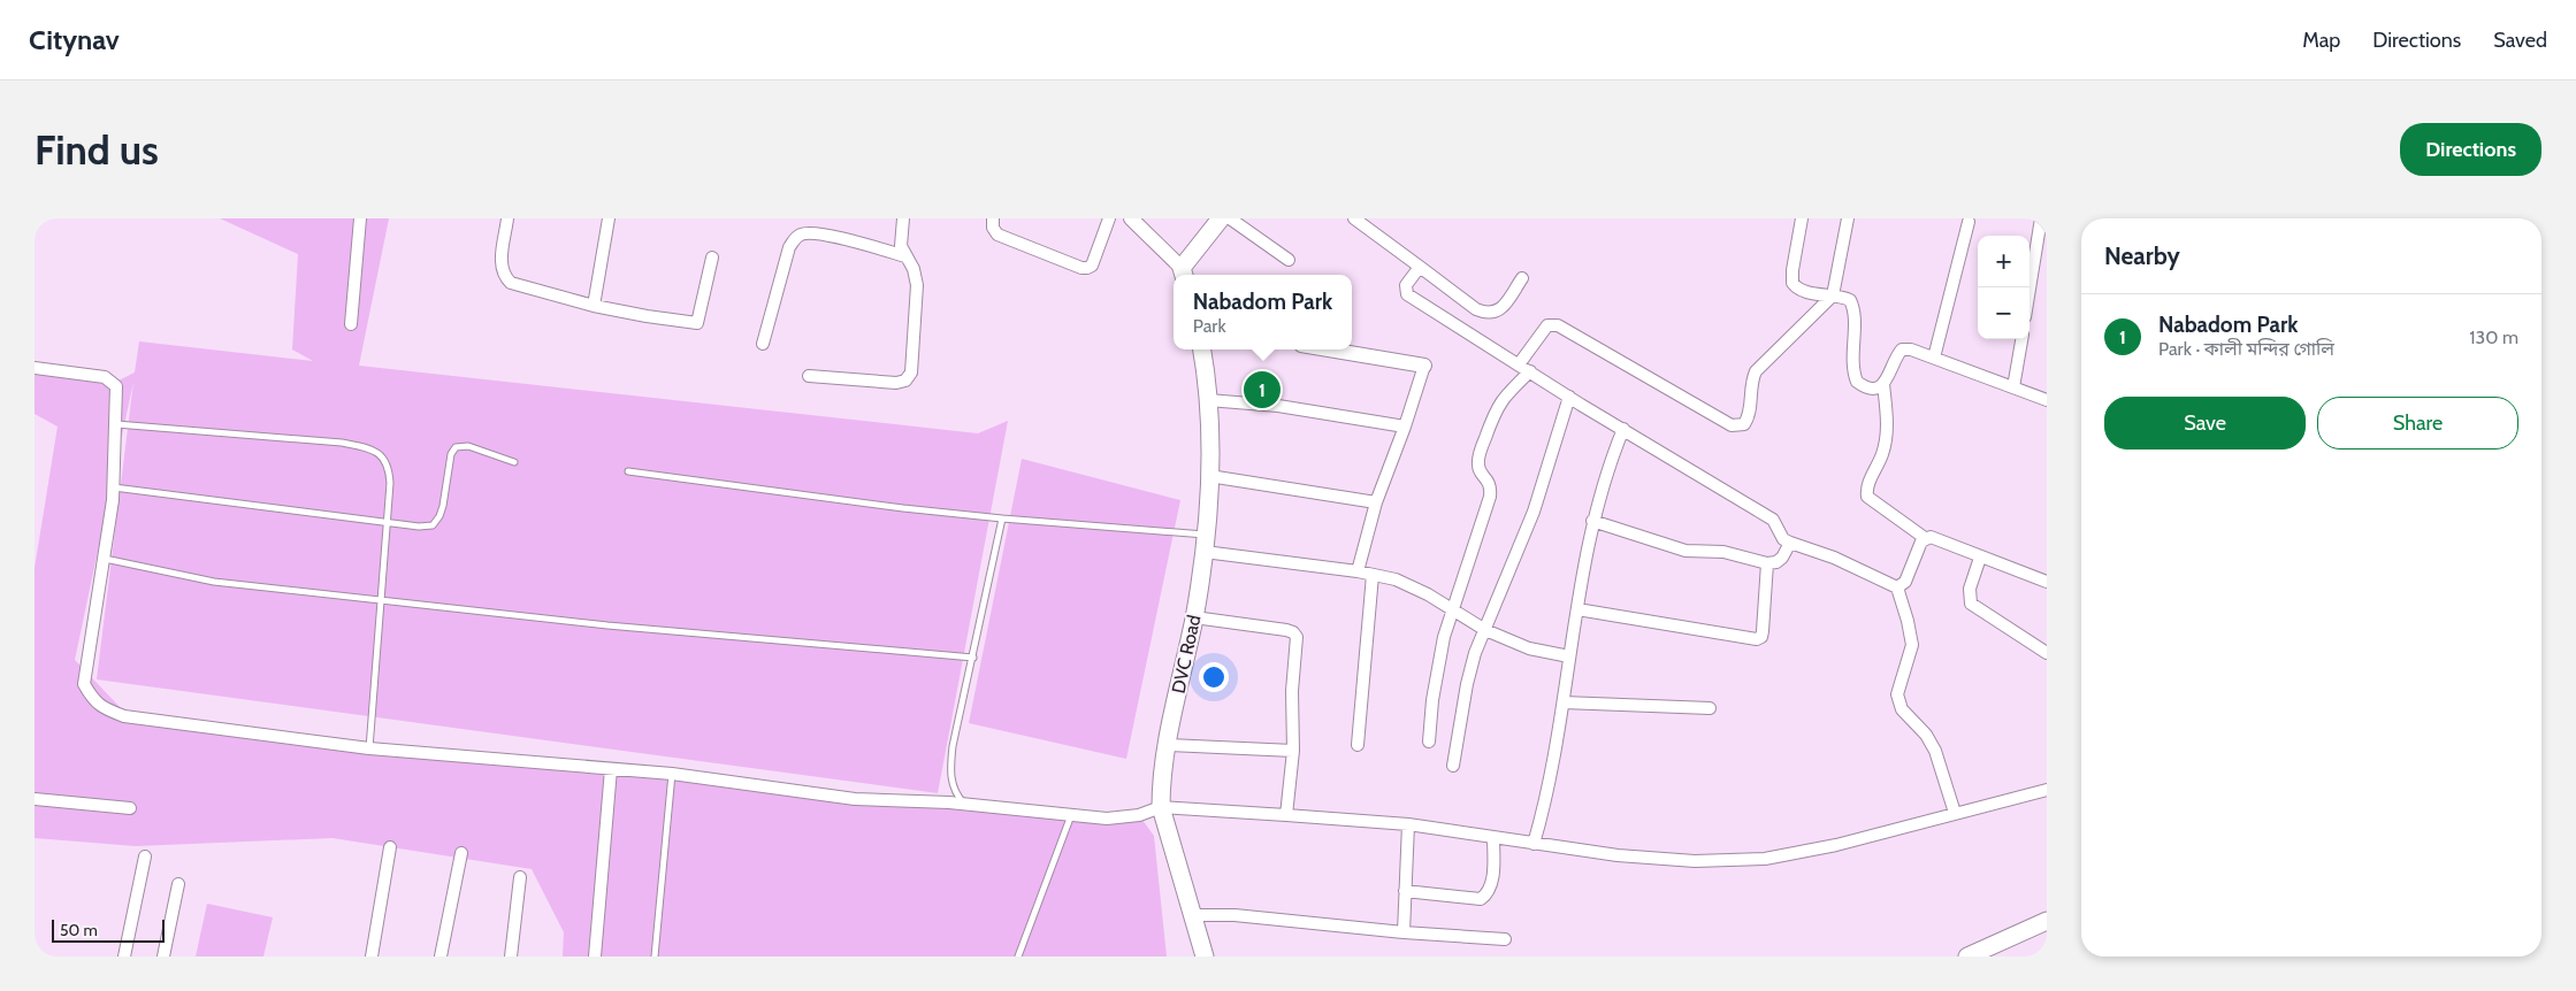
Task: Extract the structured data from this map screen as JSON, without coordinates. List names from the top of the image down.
{
  "streets": {
    "main road": ["DVC Road"]
  },
  "scale_bar": "50 m",
  "page": {
    "header": "Citynav",
    "nav": ["Map", "Directions", "Saved"],
    "buttons": [
      "Directions",
      ["Save", "Share"]
    ],
    "title": "Find us",
    "heading": "Nearby",
    "map_buttons": ["+", "−"],
    "popup": ["Nabadom Park", "Park"],
    "list": [
      {
        "mark": "1",
        "name": "Nabadom Park",
        "note": "Park · কালী মন্দির গোলি",
        "value": "130 m"
      }
    ],
    "pins": "1",
    "scale": "50 m"
  }
}
